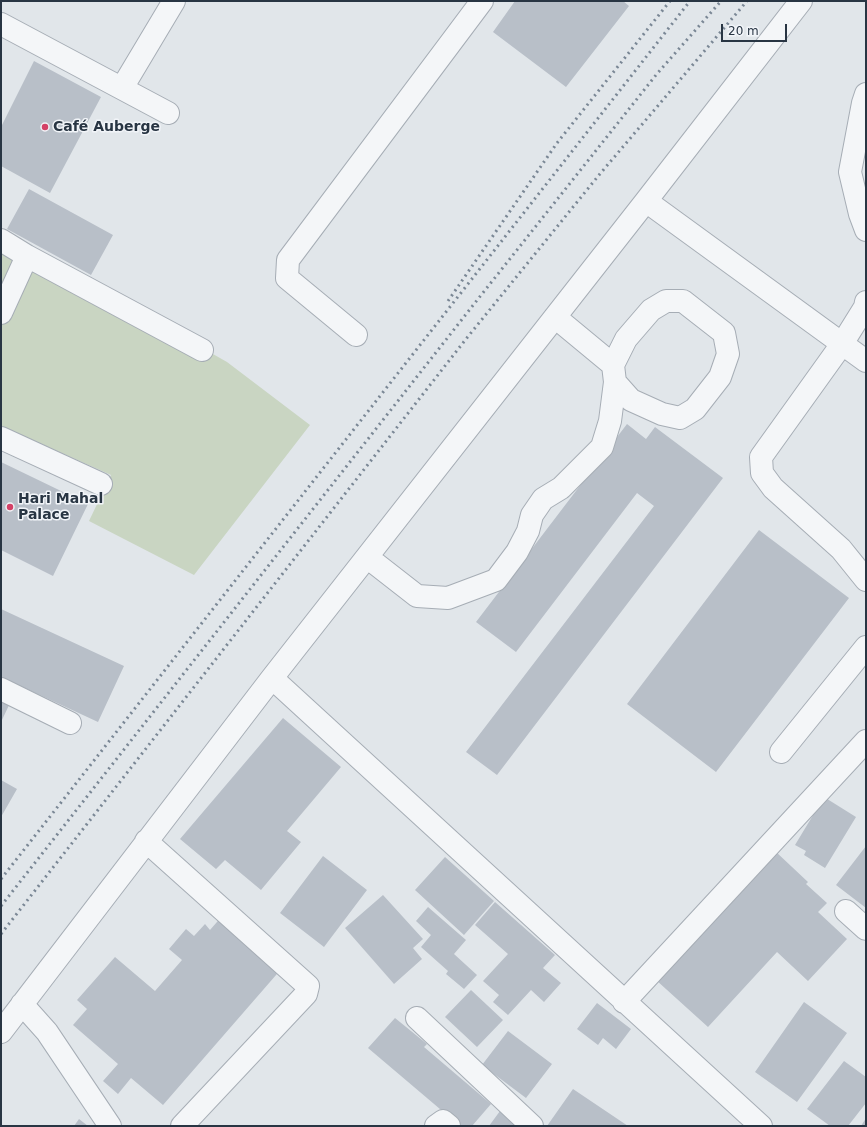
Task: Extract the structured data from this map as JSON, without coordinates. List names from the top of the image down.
{
  "places": ["Café Auberge", "Hari Mahal Palace"],
  "scale_bar": "20 m"
}
